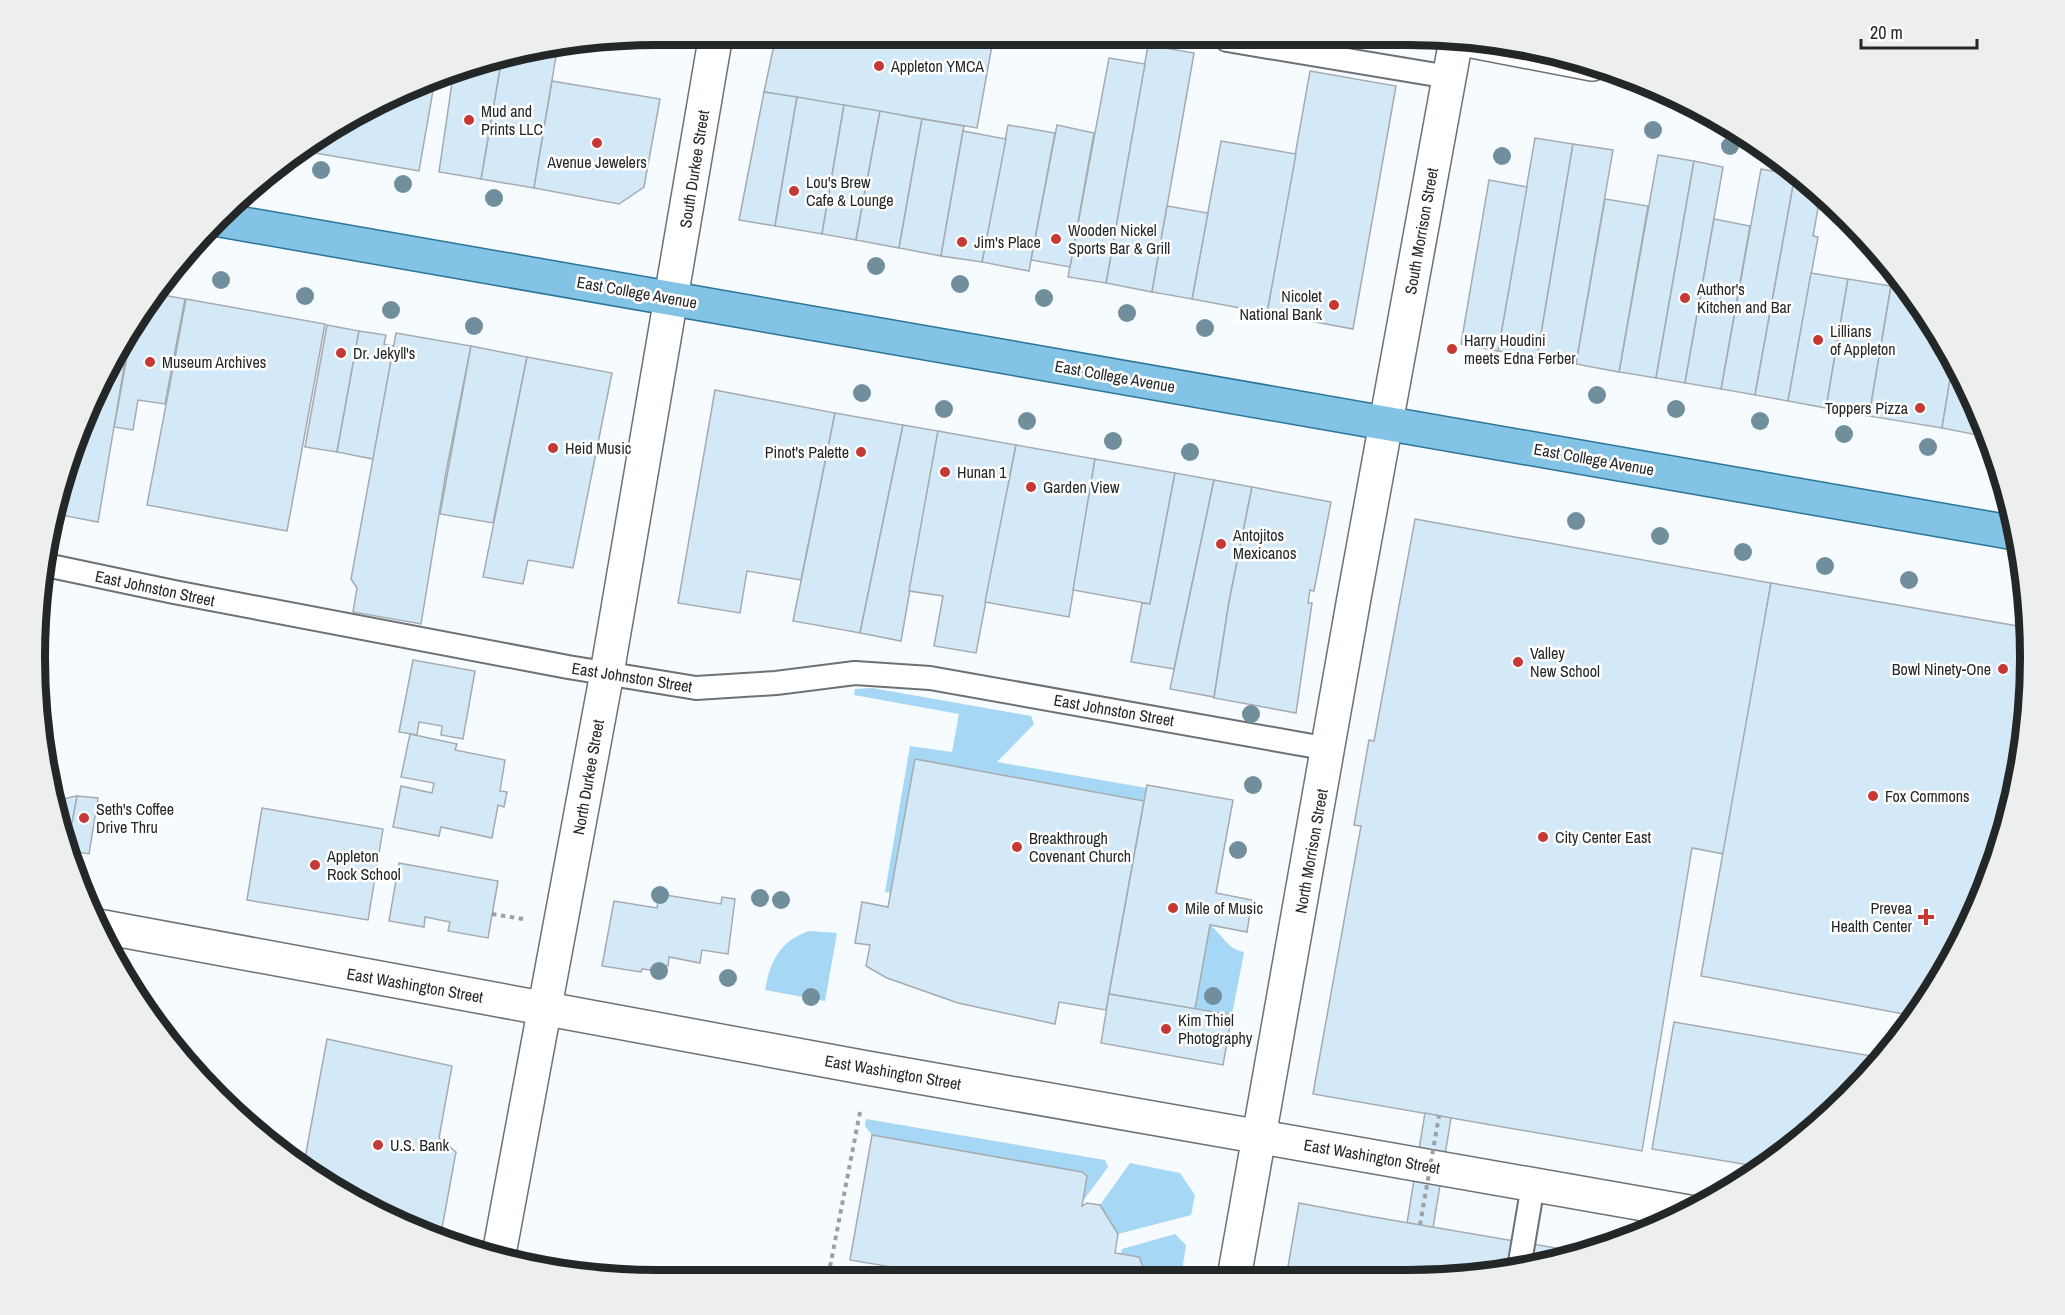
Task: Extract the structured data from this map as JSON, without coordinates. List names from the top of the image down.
{
  "streets": {
    "main road": ["East College Avenue"],
    "street": [
      "South Durkee Street",
      "South Morrison Street",
      "North Durkee Street",
      "North Morrison Street",
      "East Washington Street"
    ],
    "lane": ["East Johnston Street"]
  },
  "crossings": [
    ["South Durkee Street", "East College Avenue"],
    ["South Durkee Street", "North Durkee Street"],
    ["South Morrison Street", "East College Avenue"],
    ["South Morrison Street", "North Morrison Street"],
    ["East College Avenue", "North Durkee Street"],
    ["East College Avenue", "North Morrison Street"],
    ["East Johnston Street", "North Durkee Street"],
    ["East Johnston Street", "North Morrison Street"],
    ["North Durkee Street", "East Washington Street"],
    ["North Morrison Street", "East Washington Street"]
  ],
  "places": {
    "other": [
      "Appleton YMCA",
      "Mud and Prints LLC",
      "Avenue Jewelers",
      "Lou's Brew Cafe & Lounge",
      "Wooden Nickel Sports Bar & Grill",
      "Jim's Place",
      "Author's Kitchen and Bar",
      "Nicolet National Bank",
      "Lillians of Appleton",
      "Harry Houdini meets Edna Ferber",
      "Dr. Jekyll's",
      "Museum Archives",
      "Toppers Pizza",
      "Heid Music",
      "Pinot's Palette",
      "Hunan 1",
      "Garden View",
      "Antojitos Mexicanos",
      "Valley New School",
      "Bowl Ninety-One",
      "Fox Commons",
      "Seth's Coffee Drive Thru",
      "City Center East",
      "Breakthrough Covenant Church",
      "Appleton Rock School",
      "Mile of Music",
      "Kim Thiel Photography",
      "U.S. Bank"
    ],
    "health": ["Prevea Health Center"]
  },
  "scale_bar": "20 m"
}
